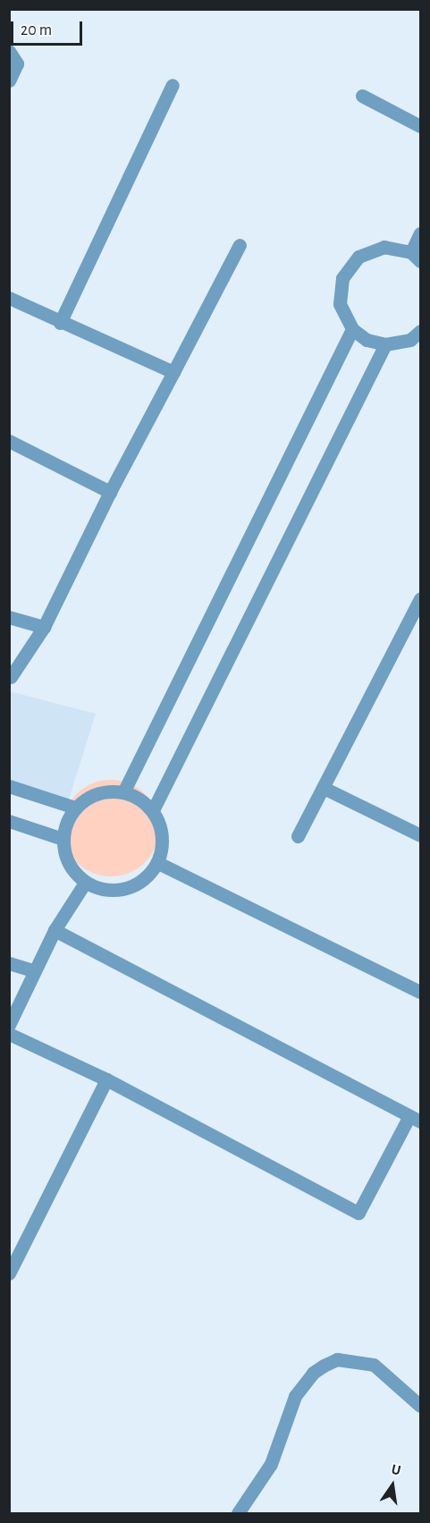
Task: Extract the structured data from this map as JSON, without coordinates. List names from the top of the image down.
{
  "scale_bar": "20 m",
  "north": "top"
}
